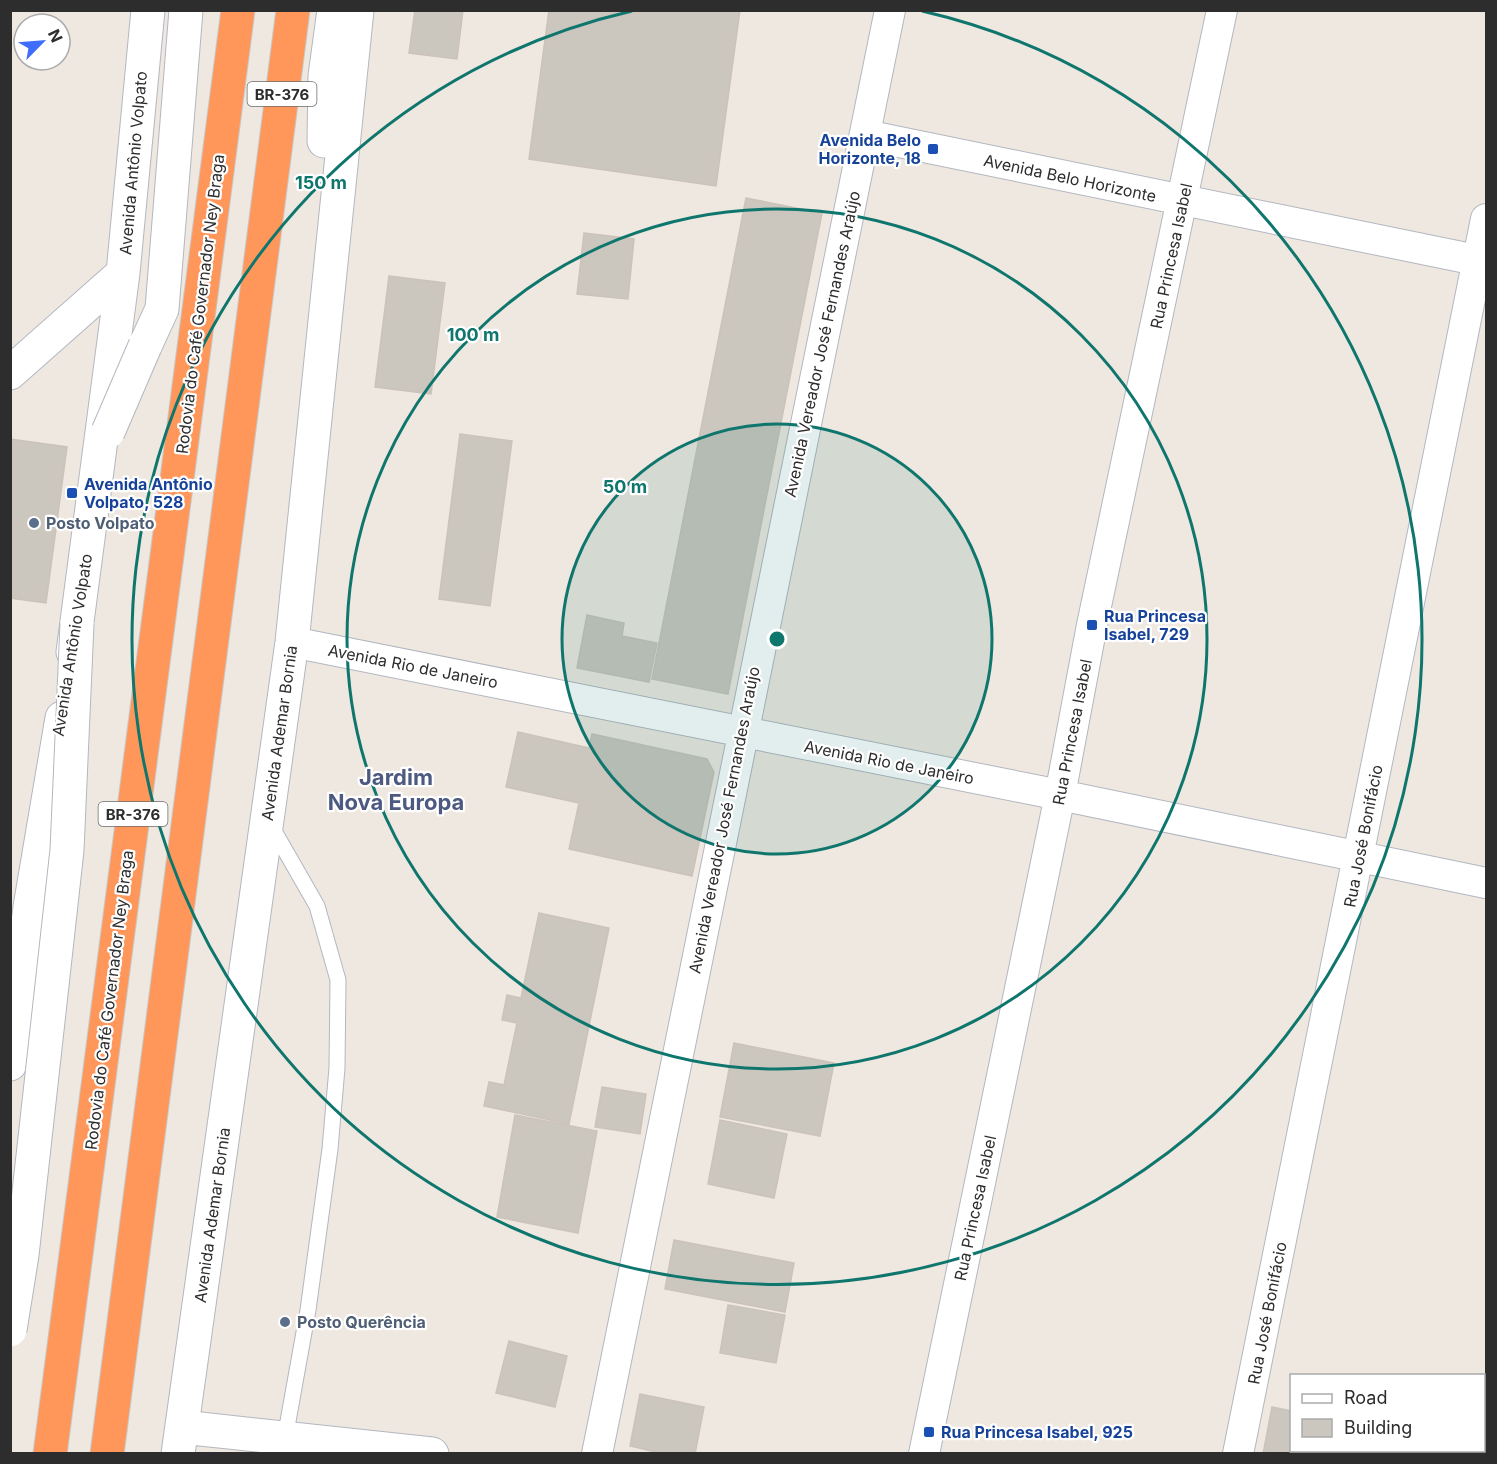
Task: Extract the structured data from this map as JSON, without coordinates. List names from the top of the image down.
{
  "streets": {
    "highway": ["BR-376", "Rodovia do Café Governador Ney Braga"],
    "street": [
      "Avenida Antônio Volpato",
      "Avenida Belo Horizonte",
      "Rua Princesa Isabel",
      "Avenida Vereador José Fernandes Araújo",
      "Avenida Rio de Janeiro",
      "Avenida Ademar Bornia",
      "Rua José Bonifácio"
    ]
  },
  "crossings": [
    ["Avenida Belo Horizonte", "Rua Princesa Isabel"],
    ["Avenida Belo Horizonte", "Avenida Vereador José Fernandes Araújo"],
    ["Avenida Belo Horizonte", "Rua José Bonifácio"],
    ["Rua Princesa Isabel", "Avenida Rio de Janeiro"],
    ["Avenida Vereador José Fernandes Araújo", "Avenida Rio de Janeiro"],
    ["Avenida Rio de Janeiro", "Avenida Ademar Bornia"],
    ["Avenida Rio de Janeiro", "Rua José Bonifácio"]
  ],
  "districts": ["Jardim Nova Europa"],
  "places": {
    "transit": [
      "Avenida Belo Horizonte, 18",
      "Avenida Antônio Volpato, 528",
      "Rua Princesa Isabel, 729",
      "Rua Princesa Isabel, 925"
    ],
    "other": ["Posto Volpato", "Posto Querência"]
  },
  "legend": ["Road", "Building"],
  "north": "top right",
  "rings": ["150 m", "100 m", "50 m"]
}
